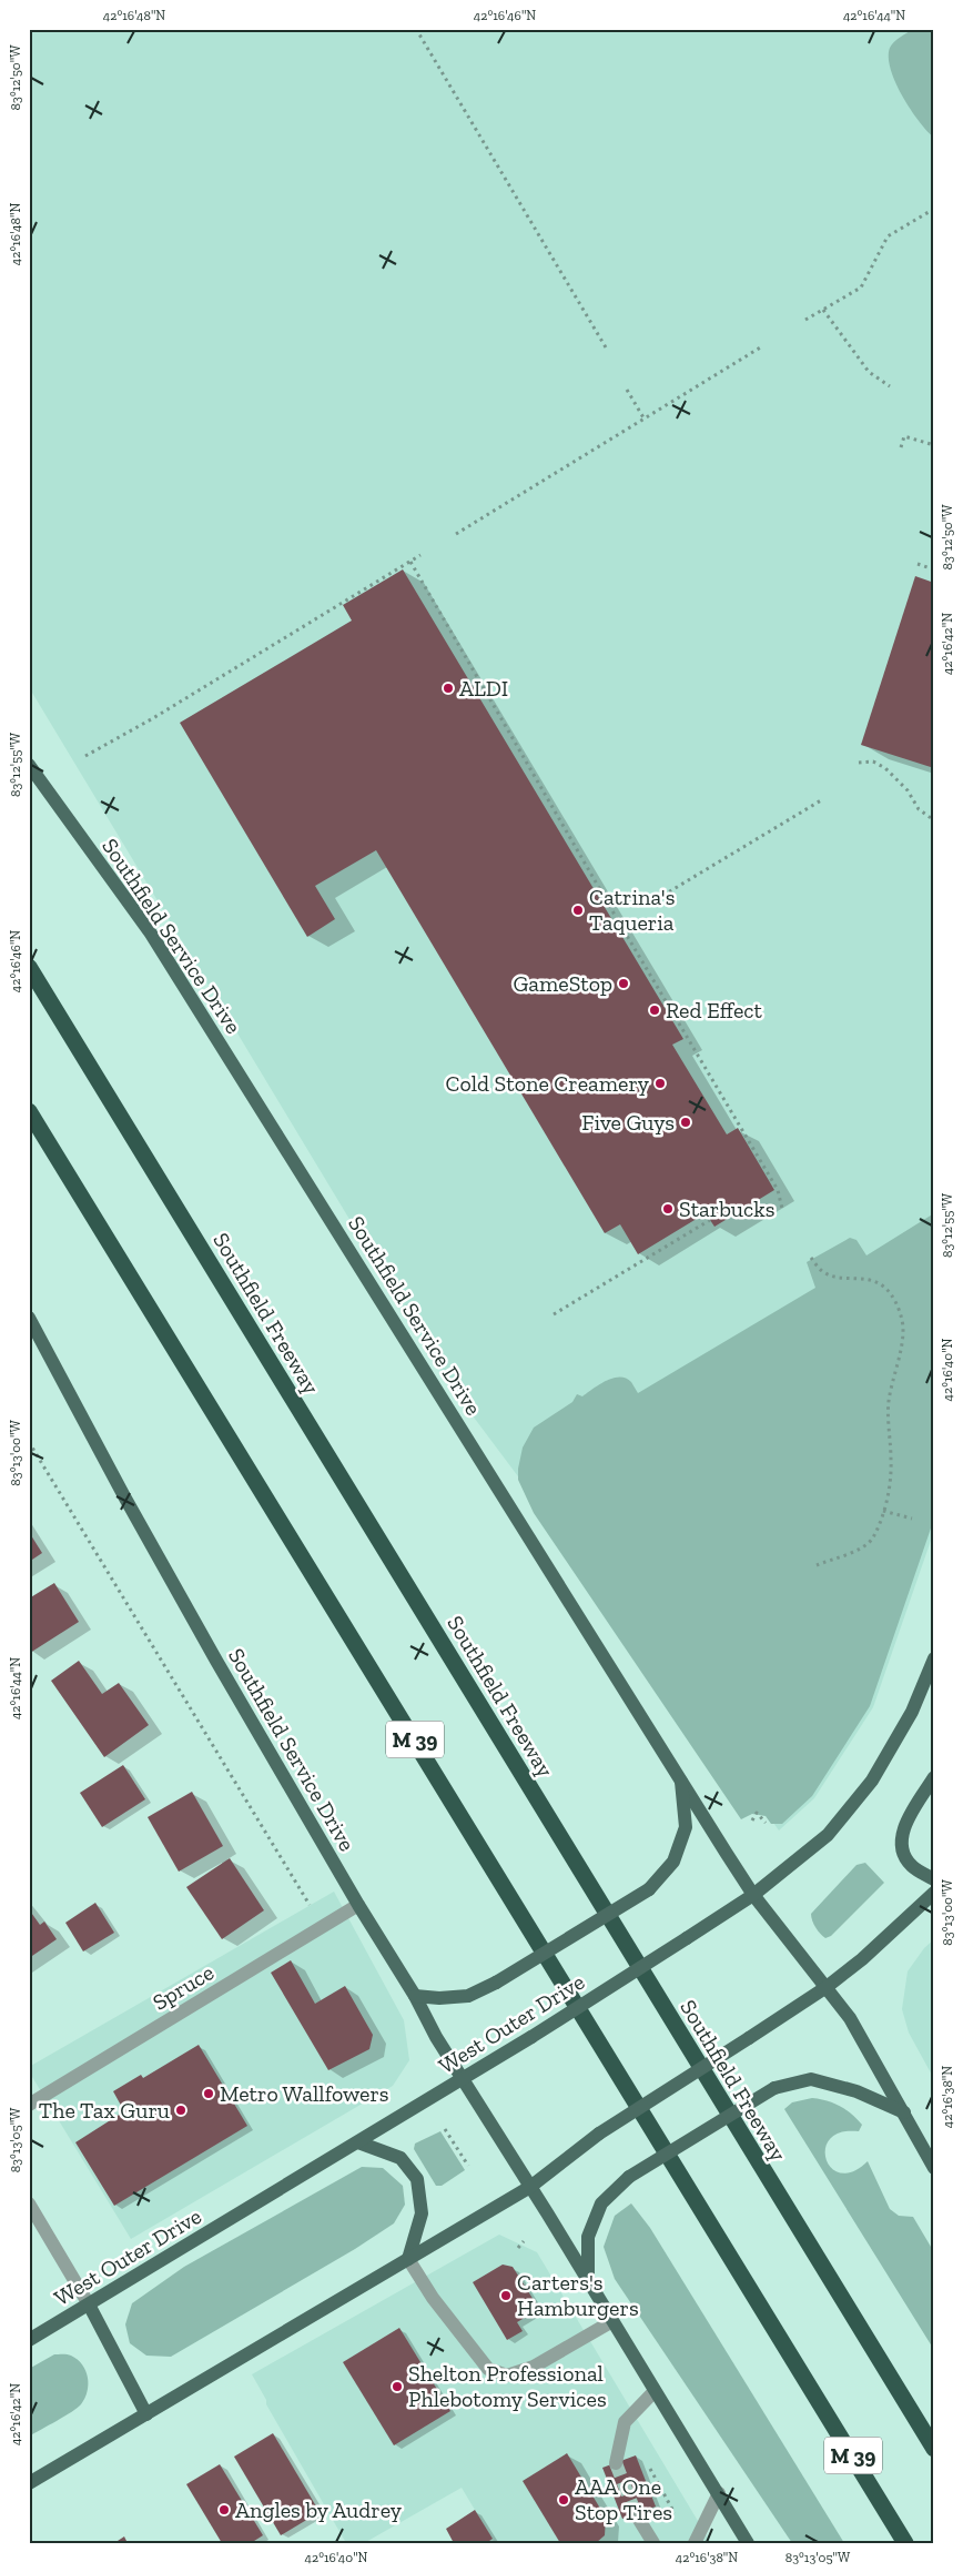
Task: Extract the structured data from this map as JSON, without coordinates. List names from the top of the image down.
{
  "streets": {
    "highway": ["Southfield Freeway", "M 39"],
    "main road": ["Southfield Service Drive", "West Outer Drive"],
    "street": ["Spruce"]
  },
  "crossings": [
    ["Southfield Service Drive", "Spruce"],
    ["Southfield Service Drive", "West Outer Drive"]
  ],
  "places": [
    "ALDI",
    "Catrina's Taqueria",
    "GameStop",
    "Red Effect",
    "Cold Stone Creamery",
    "Five Guys",
    "Starbucks",
    "Metro Wallfowers",
    "The Tax Guru",
    "Carters's Hamburgers",
    "Shelton Professional Phlebotomy Services",
    "AAA One Stop Tires",
    "Angles by Audrey"
  ],
  "coordinates": [
    "42°16'48\"N",
    "42°16'46\"N",
    "42°16'44\"N",
    "83°12'50\"W",
    "42°16'42\"N",
    "83°12'55\"W",
    "42°16'40\"N",
    "83°13'00\"W",
    "42°16'38\"N",
    "83°13'05\"W"
  ]
}
